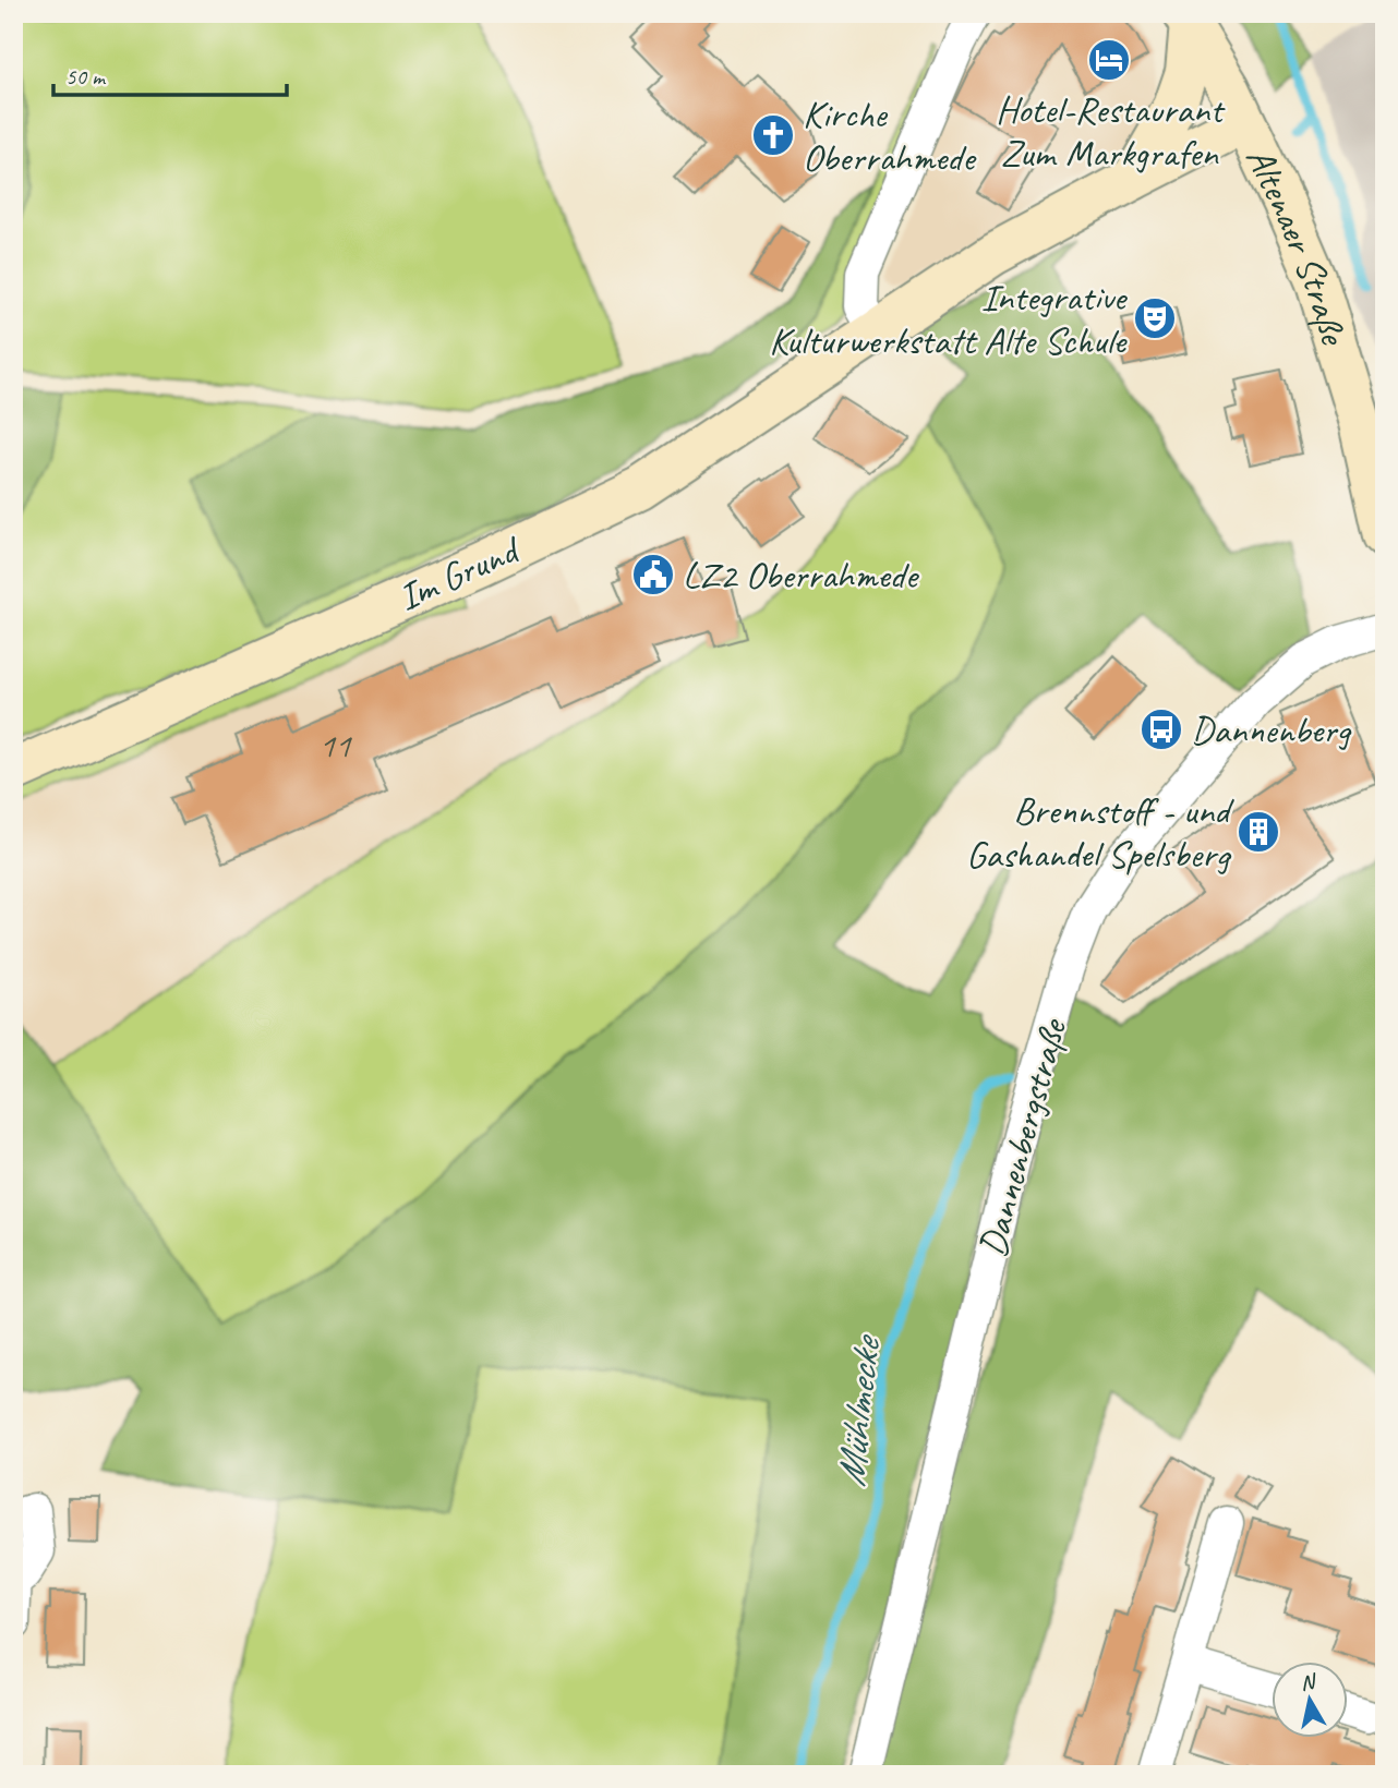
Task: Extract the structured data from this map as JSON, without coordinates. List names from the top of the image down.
{
  "streets": {
    "main road": ["Altenaer Straße", "Im Grund"],
    "street": ["Dannenbergstraße"]
  },
  "crossings": [
    ["Altenaer Straße", "Im Grund"]
  ],
  "water": ["Mühlmecke"],
  "places": {
    "hotel": ["Hotel-Restaurant Zum Markgrafen"],
    "church": ["Kirche Oberrahmede"],
    "theatre": ["Integrative Kulturwerkstatt Alte Schule"],
    "public building": ["LZ2 Oberrahmede"],
    "bus stop": ["Dannenberg"],
    "building": ["Brennstoff - und Gashandel Spelsberg"]
  },
  "house_numbers": ["11"],
  "scale_bar": "50 m",
  "north": "top"
}
